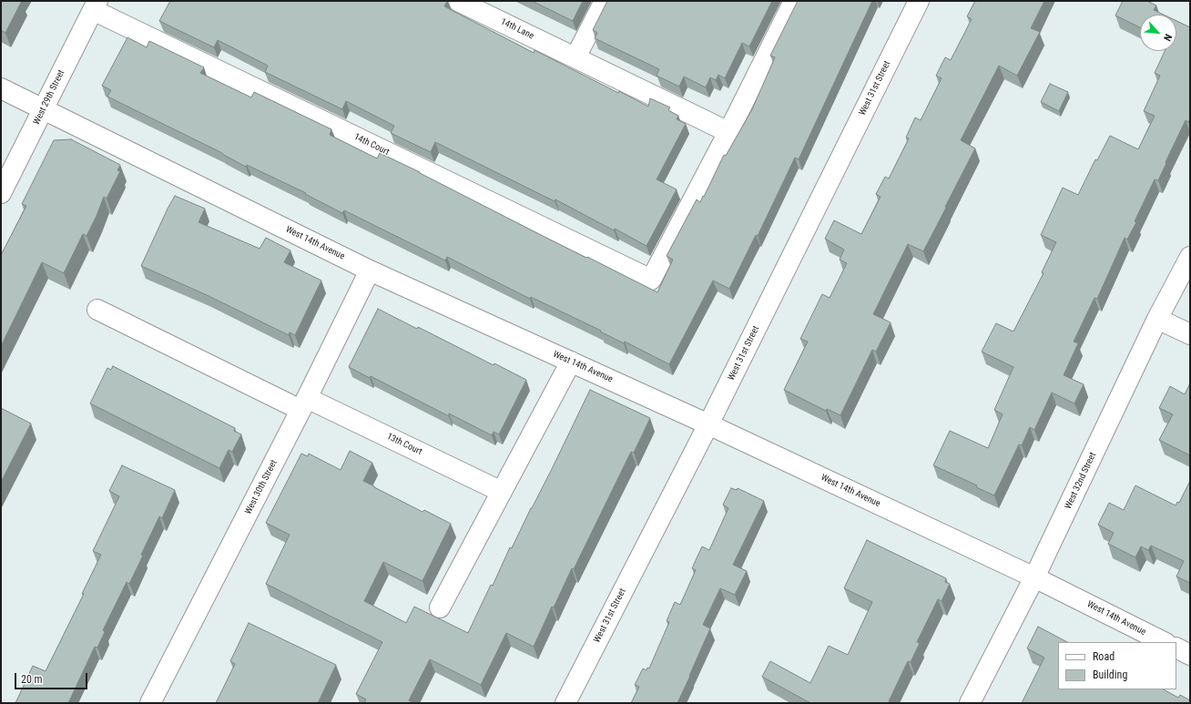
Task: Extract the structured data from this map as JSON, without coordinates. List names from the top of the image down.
{
  "streets": {
    "street": [
      "14th Lane",
      "West 31st Street",
      "West 29th Street",
      "14th Court",
      "West 14th Avenue",
      "13th Court",
      "West 32nd Street",
      "West 30th Street"
    ]
  },
  "crossings": [
    ["14th Lane", "14th Court"],
    ["West 31st Street", "West 14th Avenue"],
    ["West 29th Street", "14th Court"],
    ["West 29th Street", "West 14th Avenue"],
    ["West 14th Avenue", "West 32nd Street"],
    ["West 14th Avenue", "West 30th Street"],
    ["13th Court", "West 30th Street"]
  ],
  "legend": ["Road", "Building"],
  "scale_bar": "20 m",
  "north": "bottom right"
}
